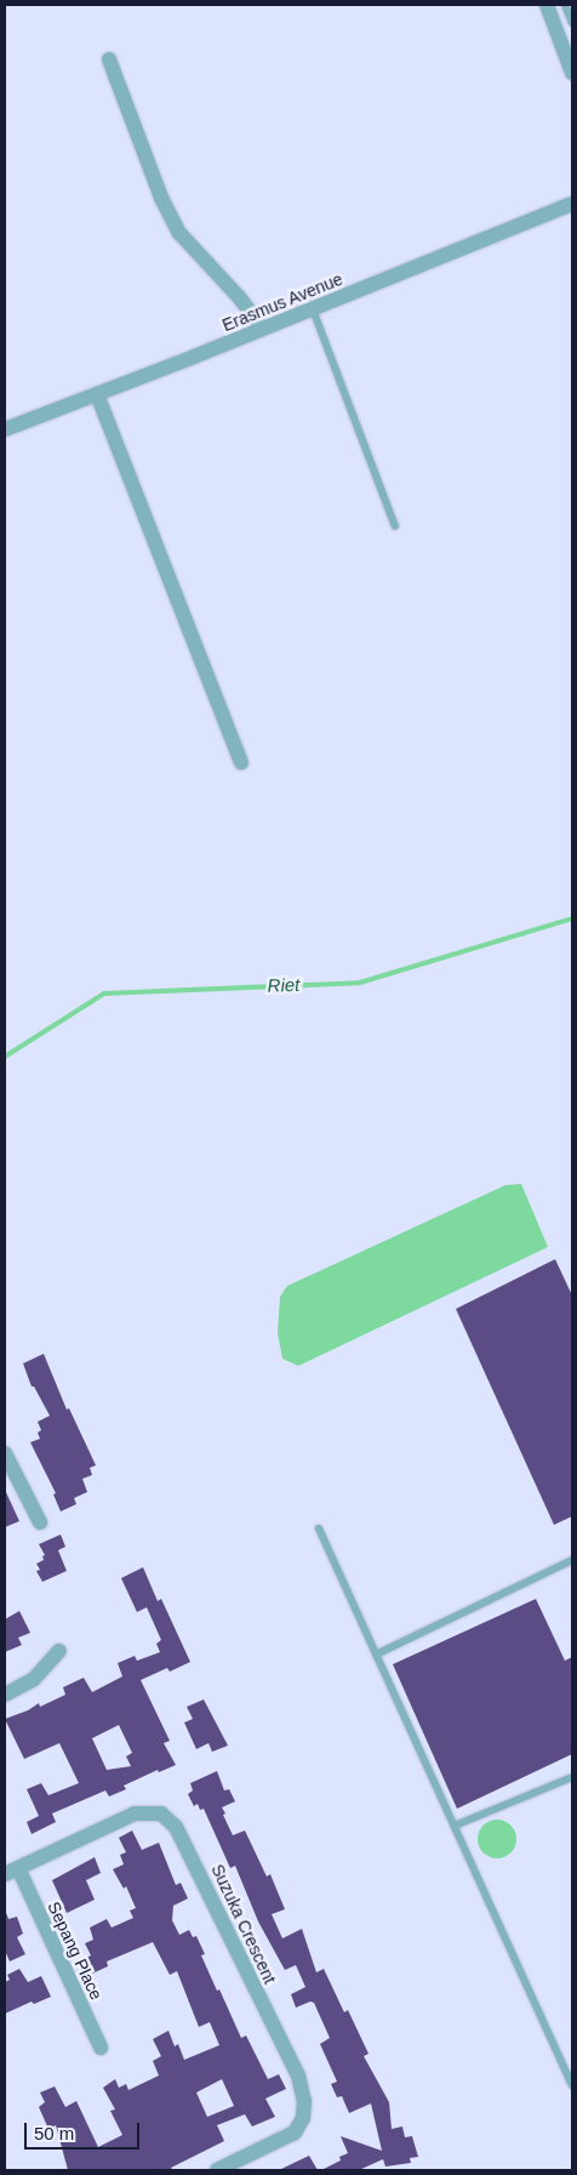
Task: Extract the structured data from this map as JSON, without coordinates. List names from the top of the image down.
{
  "streets": {
    "street": ["Erasmus Avenue", "Suzuka Crescent", "Sepang Place"]
  },
  "crossings": [
    ["Suzuka Crescent", "Sepang Place"]
  ],
  "water": ["Riet"],
  "scale_bar": "50 m"
}
